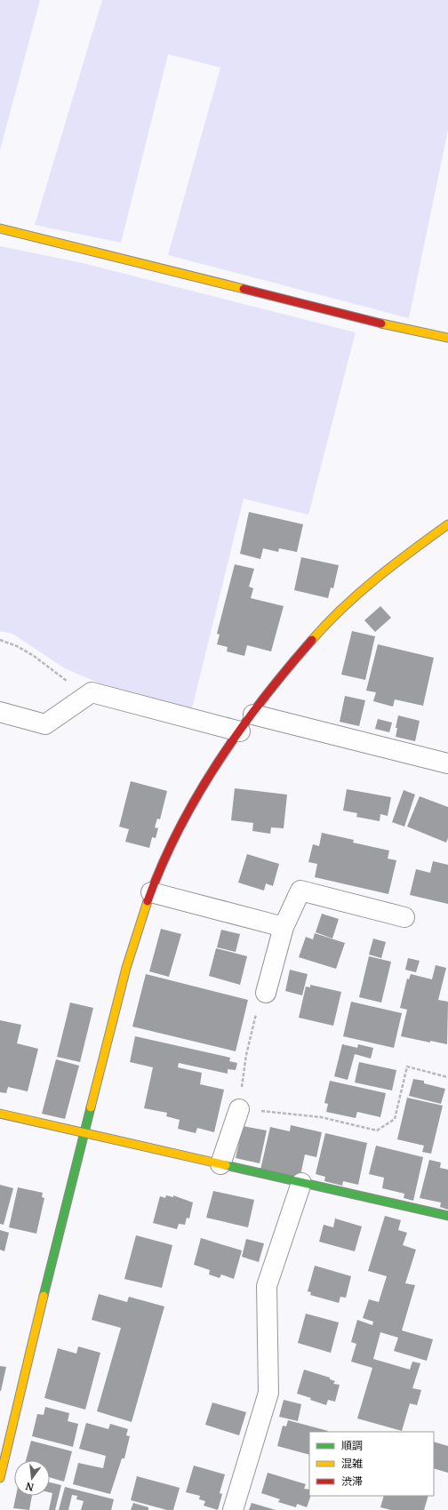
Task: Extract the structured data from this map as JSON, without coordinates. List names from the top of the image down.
{
  "legend": ["順調", "混雑", "渋滞"],
  "north": "bottom"
}
